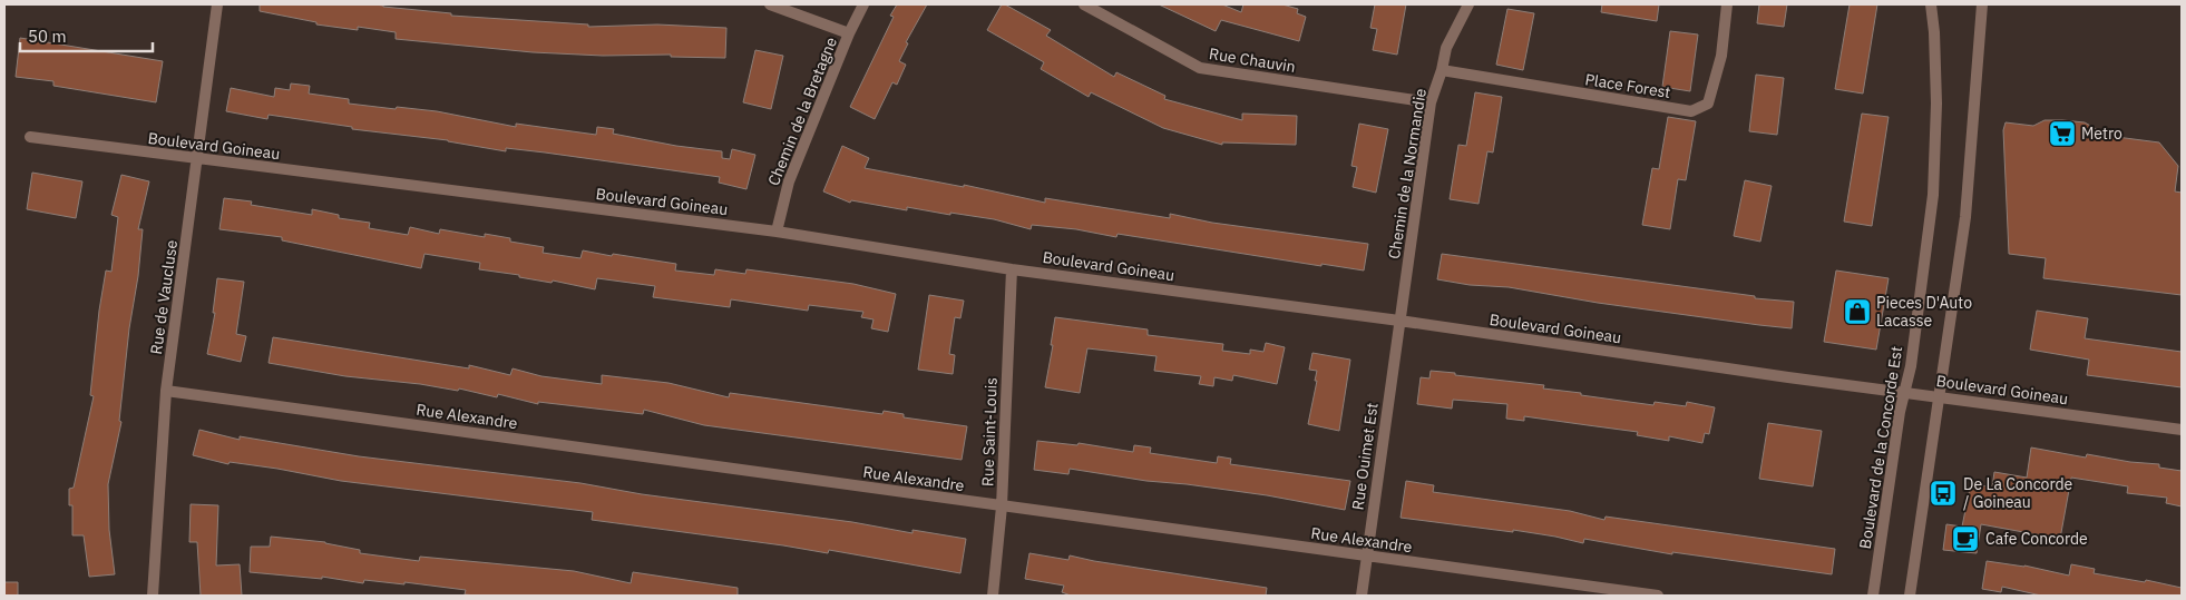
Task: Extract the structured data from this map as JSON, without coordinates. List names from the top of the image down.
{
  "streets": {
    "street": [
      "Rue Chauvin",
      "Place Forest",
      "Chemin de la Bretagne",
      "Boulevard Goineau",
      "Chemin de la Normandie",
      "Rue de Vaucluse",
      "Rue Alexandre",
      "Rue Saint-Louis",
      "Boulevard de la Concorde Est",
      "Rue Ouimet Est"
    ]
  },
  "crossings": [
    ["Rue Chauvin", "Chemin de la Normandie"],
    ["Place Forest", "Chemin de la Normandie"],
    ["Chemin de la Bretagne", "Boulevard Goineau"],
    ["Boulevard Goineau", "Chemin de la Normandie"],
    ["Boulevard Goineau", "Rue de Vaucluse"],
    ["Boulevard Goineau", "Rue Saint-Louis"],
    ["Boulevard Goineau", "Boulevard de la Concorde Est"],
    ["Boulevard Goineau", "Rue Ouimet Est"],
    ["Chemin de la Normandie", "Rue Ouimet Est"],
    ["Rue de Vaucluse", "Rue Alexandre"],
    ["Rue Alexandre", "Rue Saint-Louis"],
    ["Rue Alexandre", "Rue Ouimet Est"]
  ],
  "places": {
    "supermarket": ["Metro"],
    "shop": ["Pieces D'Auto Lacasse"],
    "bus stop": ["De La Concorde / Goineau"],
    "cafe": ["Cafe Concorde"]
  },
  "scale_bar": "50 m"
}
